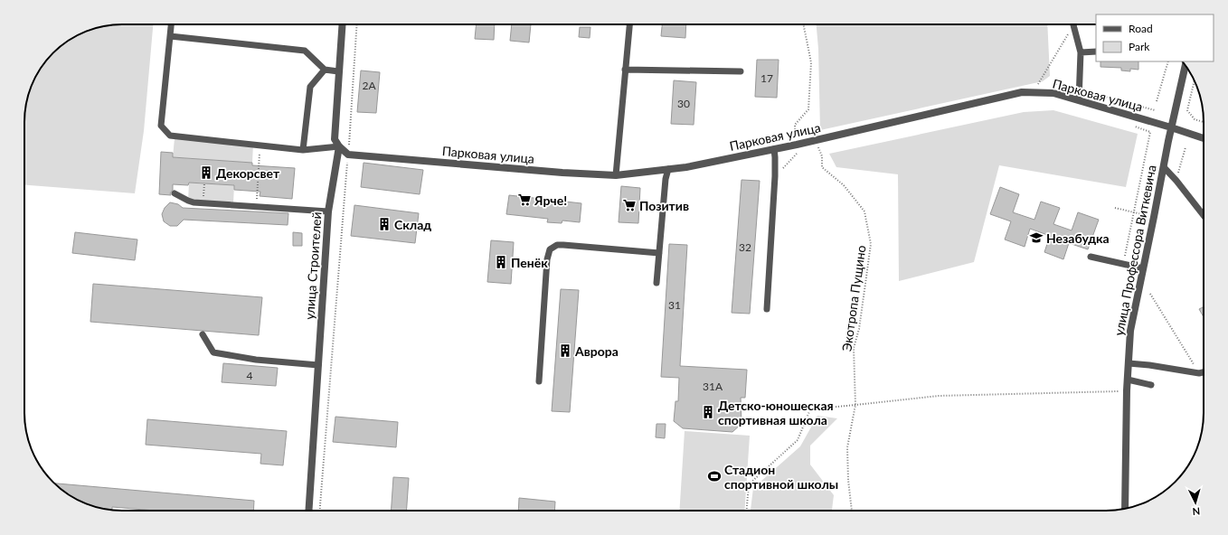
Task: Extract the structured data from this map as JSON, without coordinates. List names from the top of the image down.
{
  "streets": {
    "street": ["Парковая улица", "улица Профессора Виткевича", "улица Строителей"],
    "path": ["Экотропа Пущино"]
  },
  "crossings": [
    ["Парковая улица", "улица Профессора Виткевича"]
  ],
  "places": {
    "building": [
      "Декорсвет",
      "Склад",
      "Пенёк",
      "Аврора",
      "Детско-юношеская спортивная школа"
    ],
    "supermarket": ["Ярче!", "Позитив"],
    "school or university": ["Незабудка"],
    "sports": ["Стадион спортивной школы"]
  },
  "house_numbers": [
    "17",
    "2А",
    "30",
    "32",
    "31",
    "4",
    "31А"
  ],
  "legend": ["Road", "Park"],
  "north": "bottom"
}
